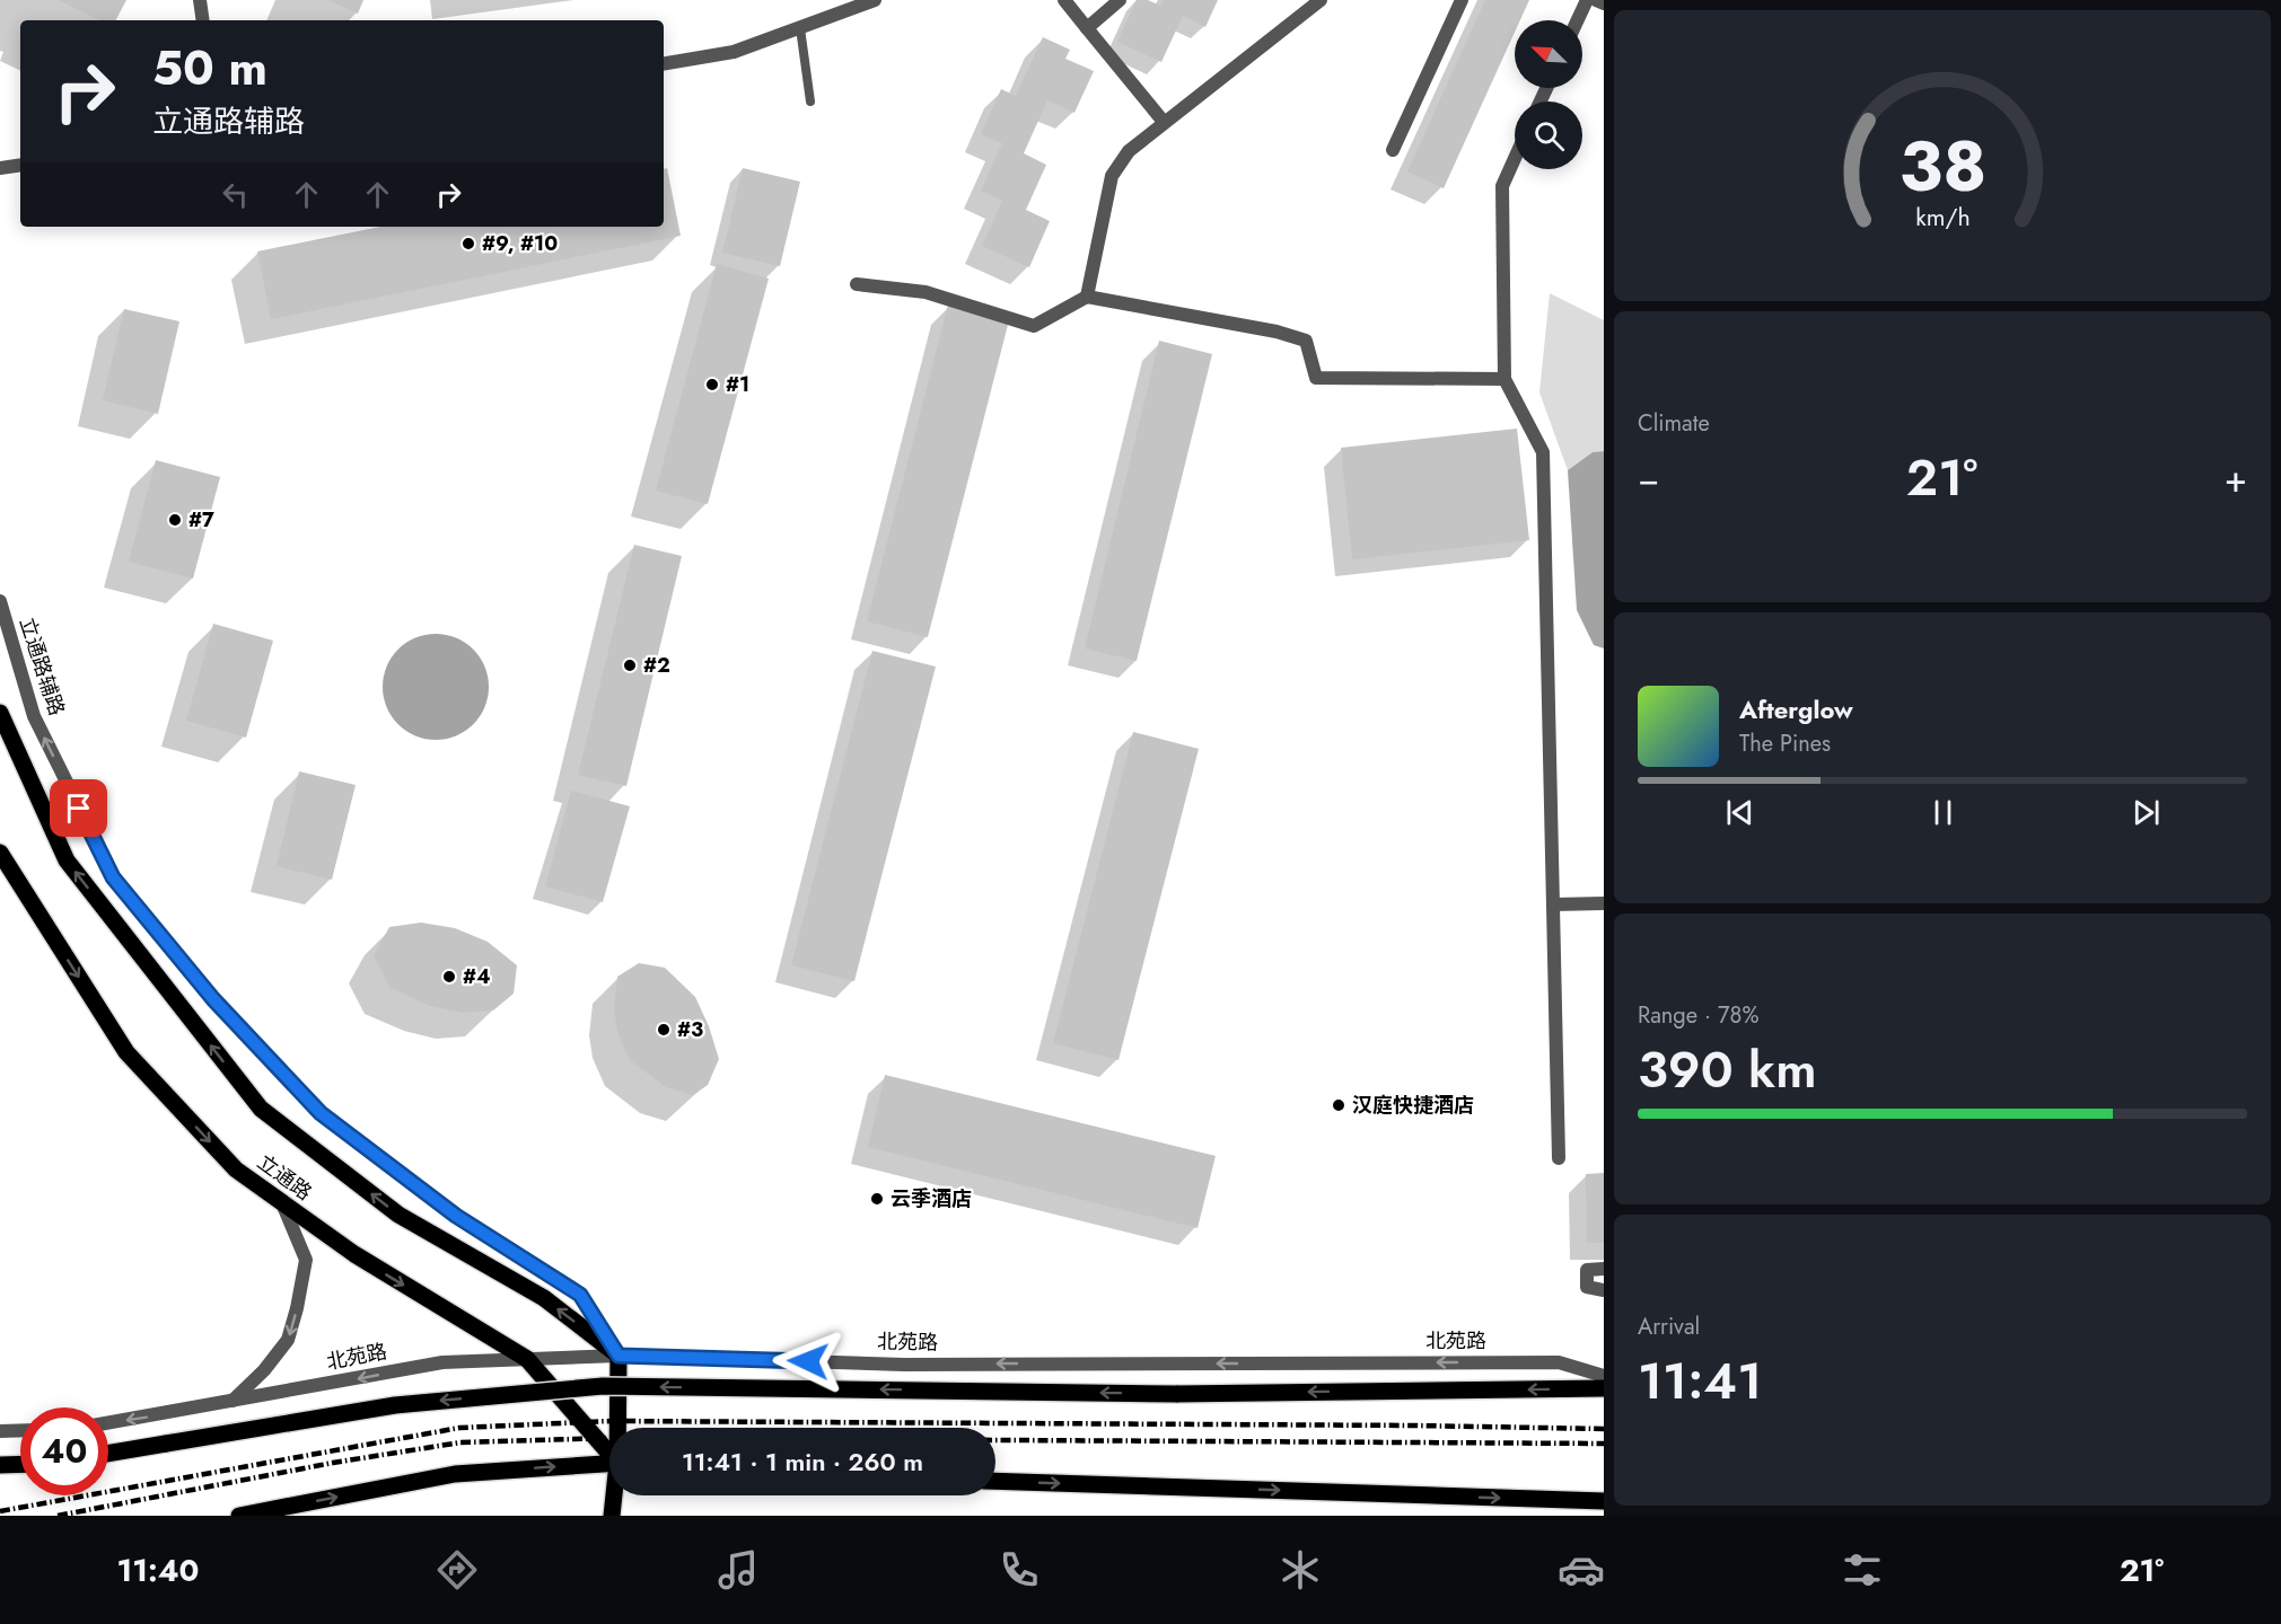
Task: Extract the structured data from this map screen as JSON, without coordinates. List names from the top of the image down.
{
  "streets": {
    "main road": ["立通路"],
    "street": ["立通路辅路", "北苑路"]
  },
  "crossings": [
    ["立通路辅路", "立通路"],
    ["立通路辅路", "北苑路"],
    ["立通路", "北苑路"]
  ],
  "one_way": ["立通路辅路", "北苑路"],
  "places": [
    "#9, #10",
    "#1",
    "#7",
    "#2",
    "#4",
    "#3",
    "汉庭快捷酒店",
    "云季酒店"
  ],
  "north": "top left",
  "page": {
    "turn": ["50 m", "立通路辅路"],
    "tile": [
      "Climate",
      ["Range · 78%", "390 km"],
      ["Arrival", "11:41"]
    ],
    "heat": ["−", "21°", "+"],
    "song": ["Afterglow", "The Pines"],
    "limit": "40",
    "trip": "11:41 · 1 min · 260 m",
    "tabs": ["11:40", "21°"],
    "gauge": ["38", "km/h"]
  }
}
